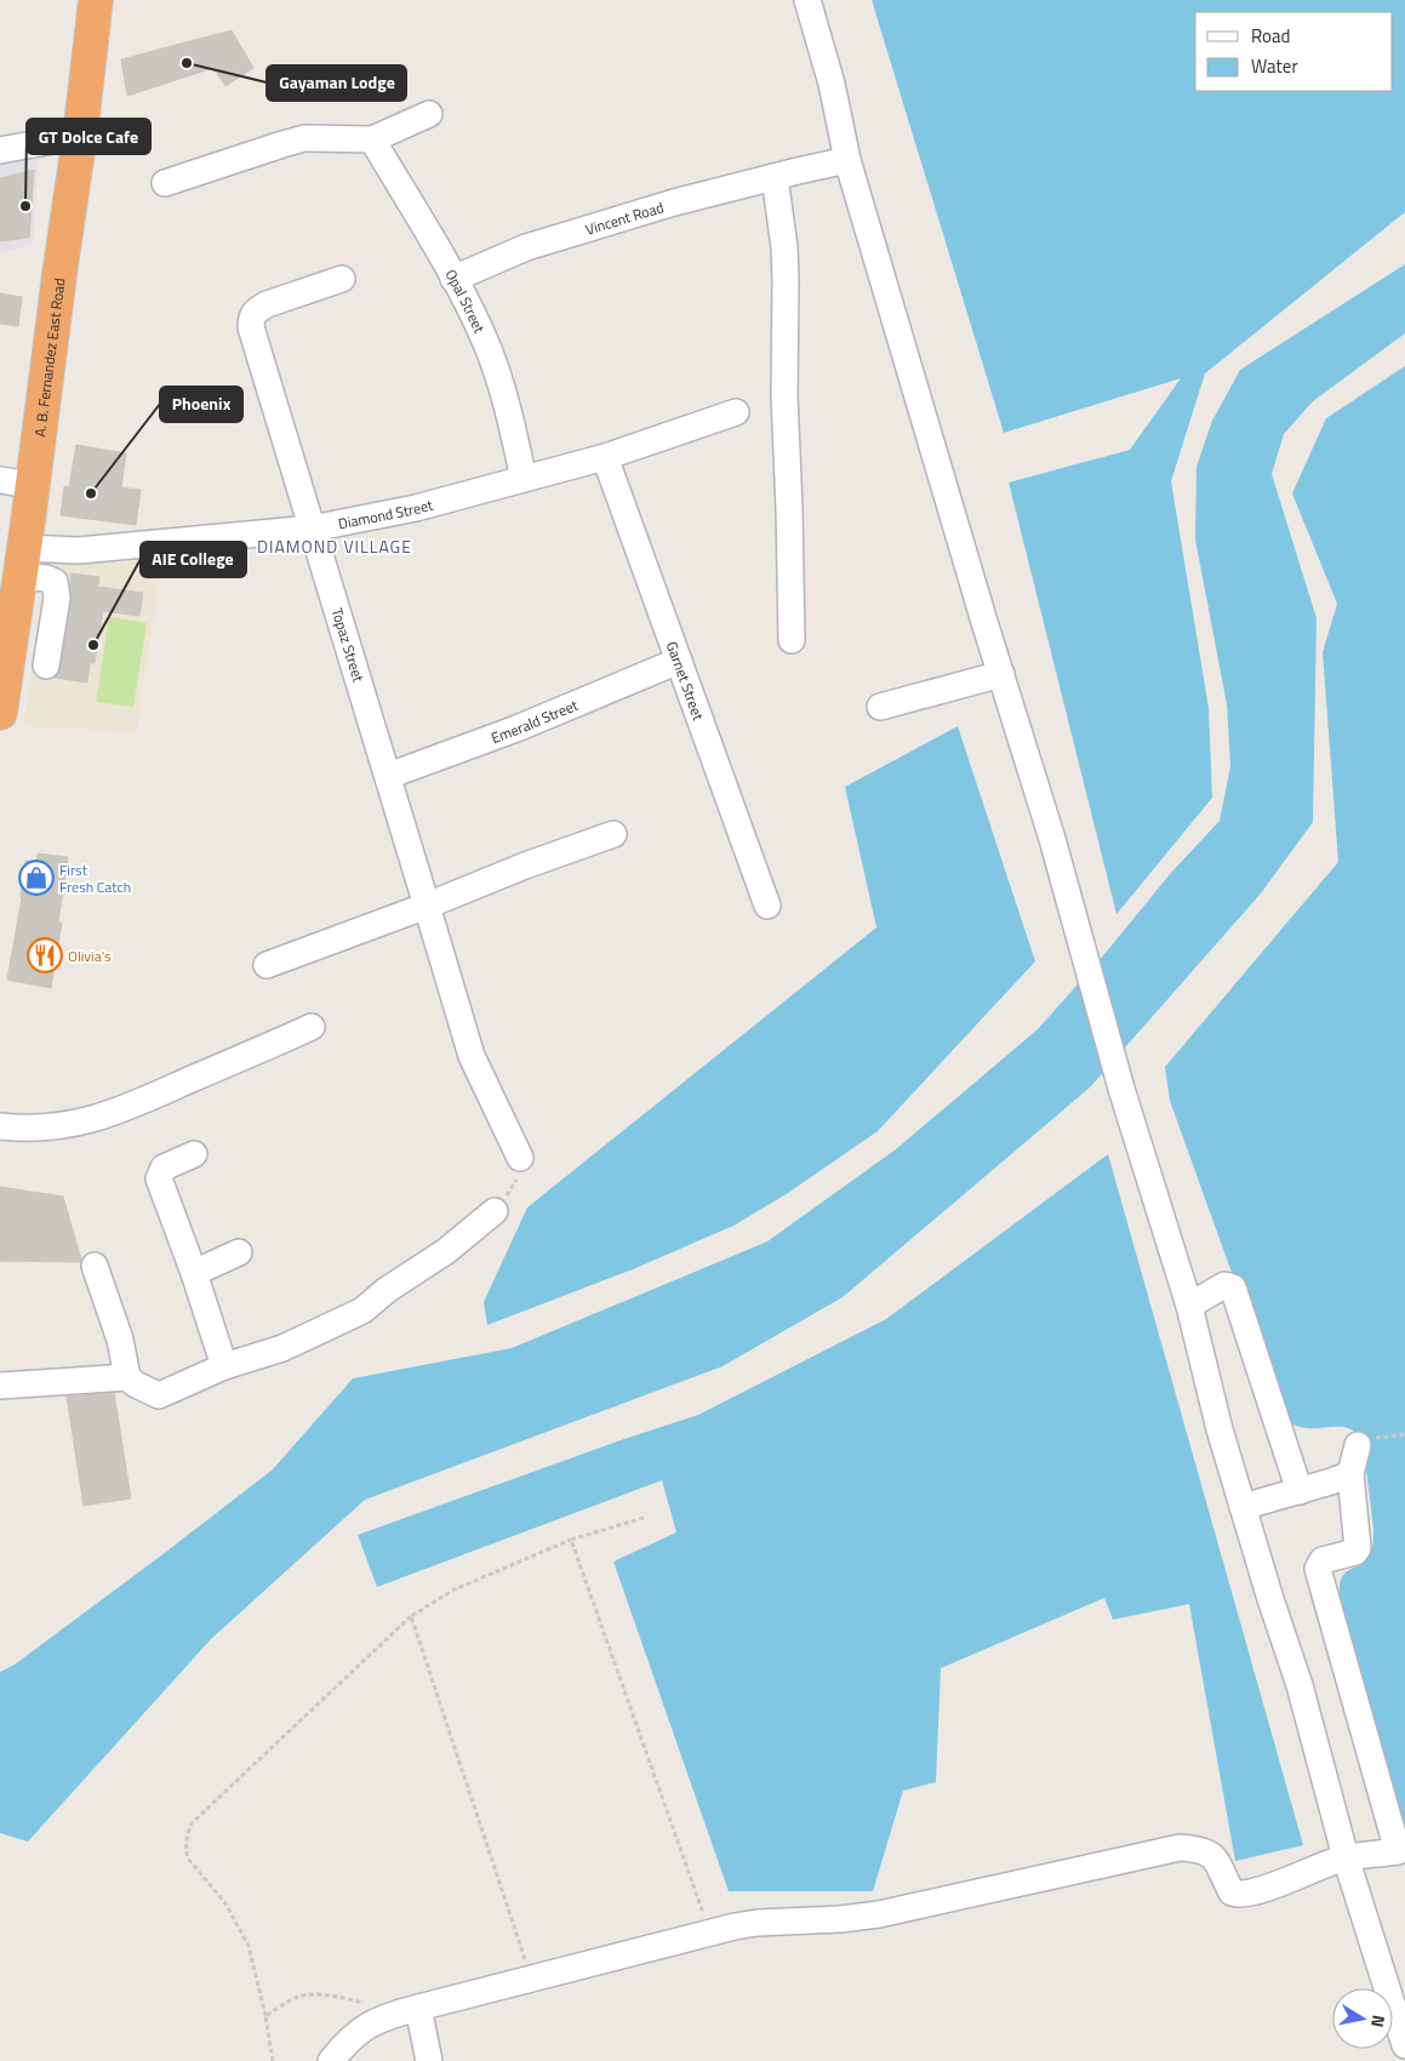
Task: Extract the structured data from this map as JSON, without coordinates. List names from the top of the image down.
{
  "streets": {
    "highway": ["A. B. Fernandez East Road"],
    "street": [
      "Vincent Road",
      "Opal Street",
      "Diamond Street",
      "Topaz Street",
      "Garnet Street",
      "Emerald Street"
    ]
  },
  "crossings": [
    ["Vincent Road", "Opal Street"],
    ["Opal Street", "Diamond Street"],
    ["A. B. Fernandez East Road", "Diamond Street"],
    ["Diamond Street", "Topaz Street"],
    ["Diamond Street", "Garnet Street"],
    ["Topaz Street", "Emerald Street"],
    ["Garnet Street", "Emerald Street"]
  ],
  "districts": ["DIAMOND VILLAGE"],
  "places": {
    "other": [
      "Gayaman Lodge",
      "GT Dolce Cafe",
      "Phoenix",
      "AIE College"
    ],
    "shop": ["First Fresh Catch"],
    "restaurant": ["Olivia's"]
  },
  "legend": ["Road", "Water"],
  "north": "right"
}
